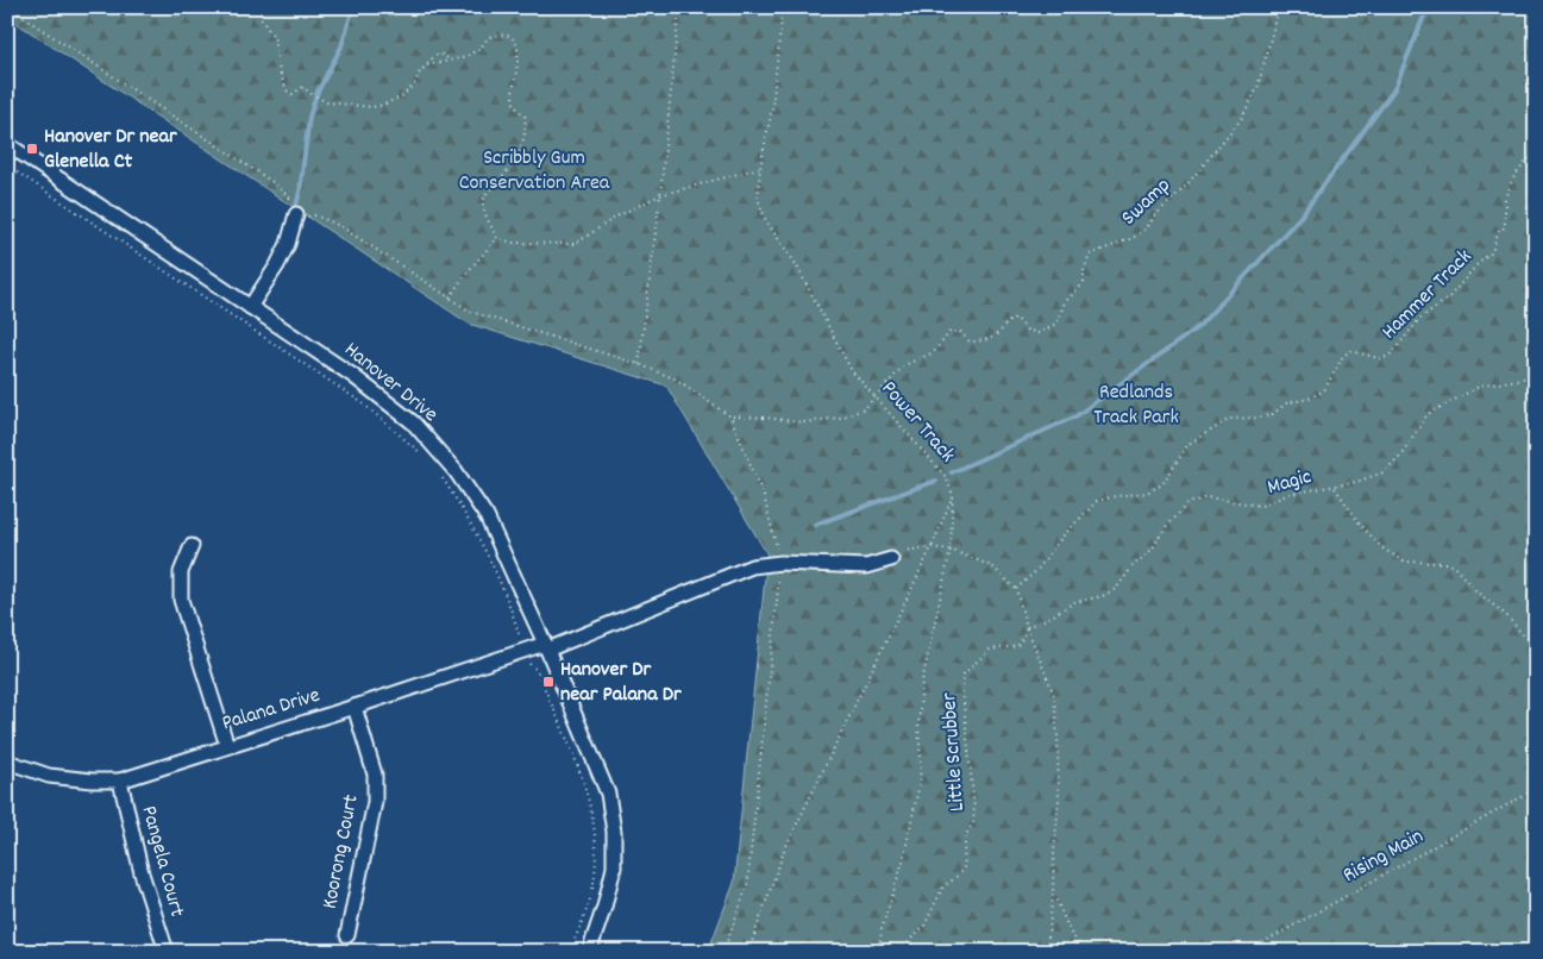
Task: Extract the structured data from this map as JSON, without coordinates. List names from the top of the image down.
{
  "streets": {
    "street": [
      "Hanover Drive",
      "Palana Drive",
      "Koorong Court",
      "Pangela Court"
    ],
    "path": [
      "Swamp",
      "Hammer Track",
      "Power Track",
      "Magic",
      "Little Scrubber",
      "Rising Main"
    ]
  },
  "crossings": [
    ["Swamp", "Power Track"],
    ["Hanover Drive", "Palana Drive"],
    ["Magic", "Little Scrubber"],
    ["Palana Drive", "Koorong Court"],
    ["Palana Drive", "Pangela Court"]
  ],
  "parks": ["Scribbly Gum Conservation Area", "Redlands Track Park"],
  "places": {
    "transit": ["Hanover Dr near Glenella Ct", "Hanover Dr near Palana Dr"]
  }
}
